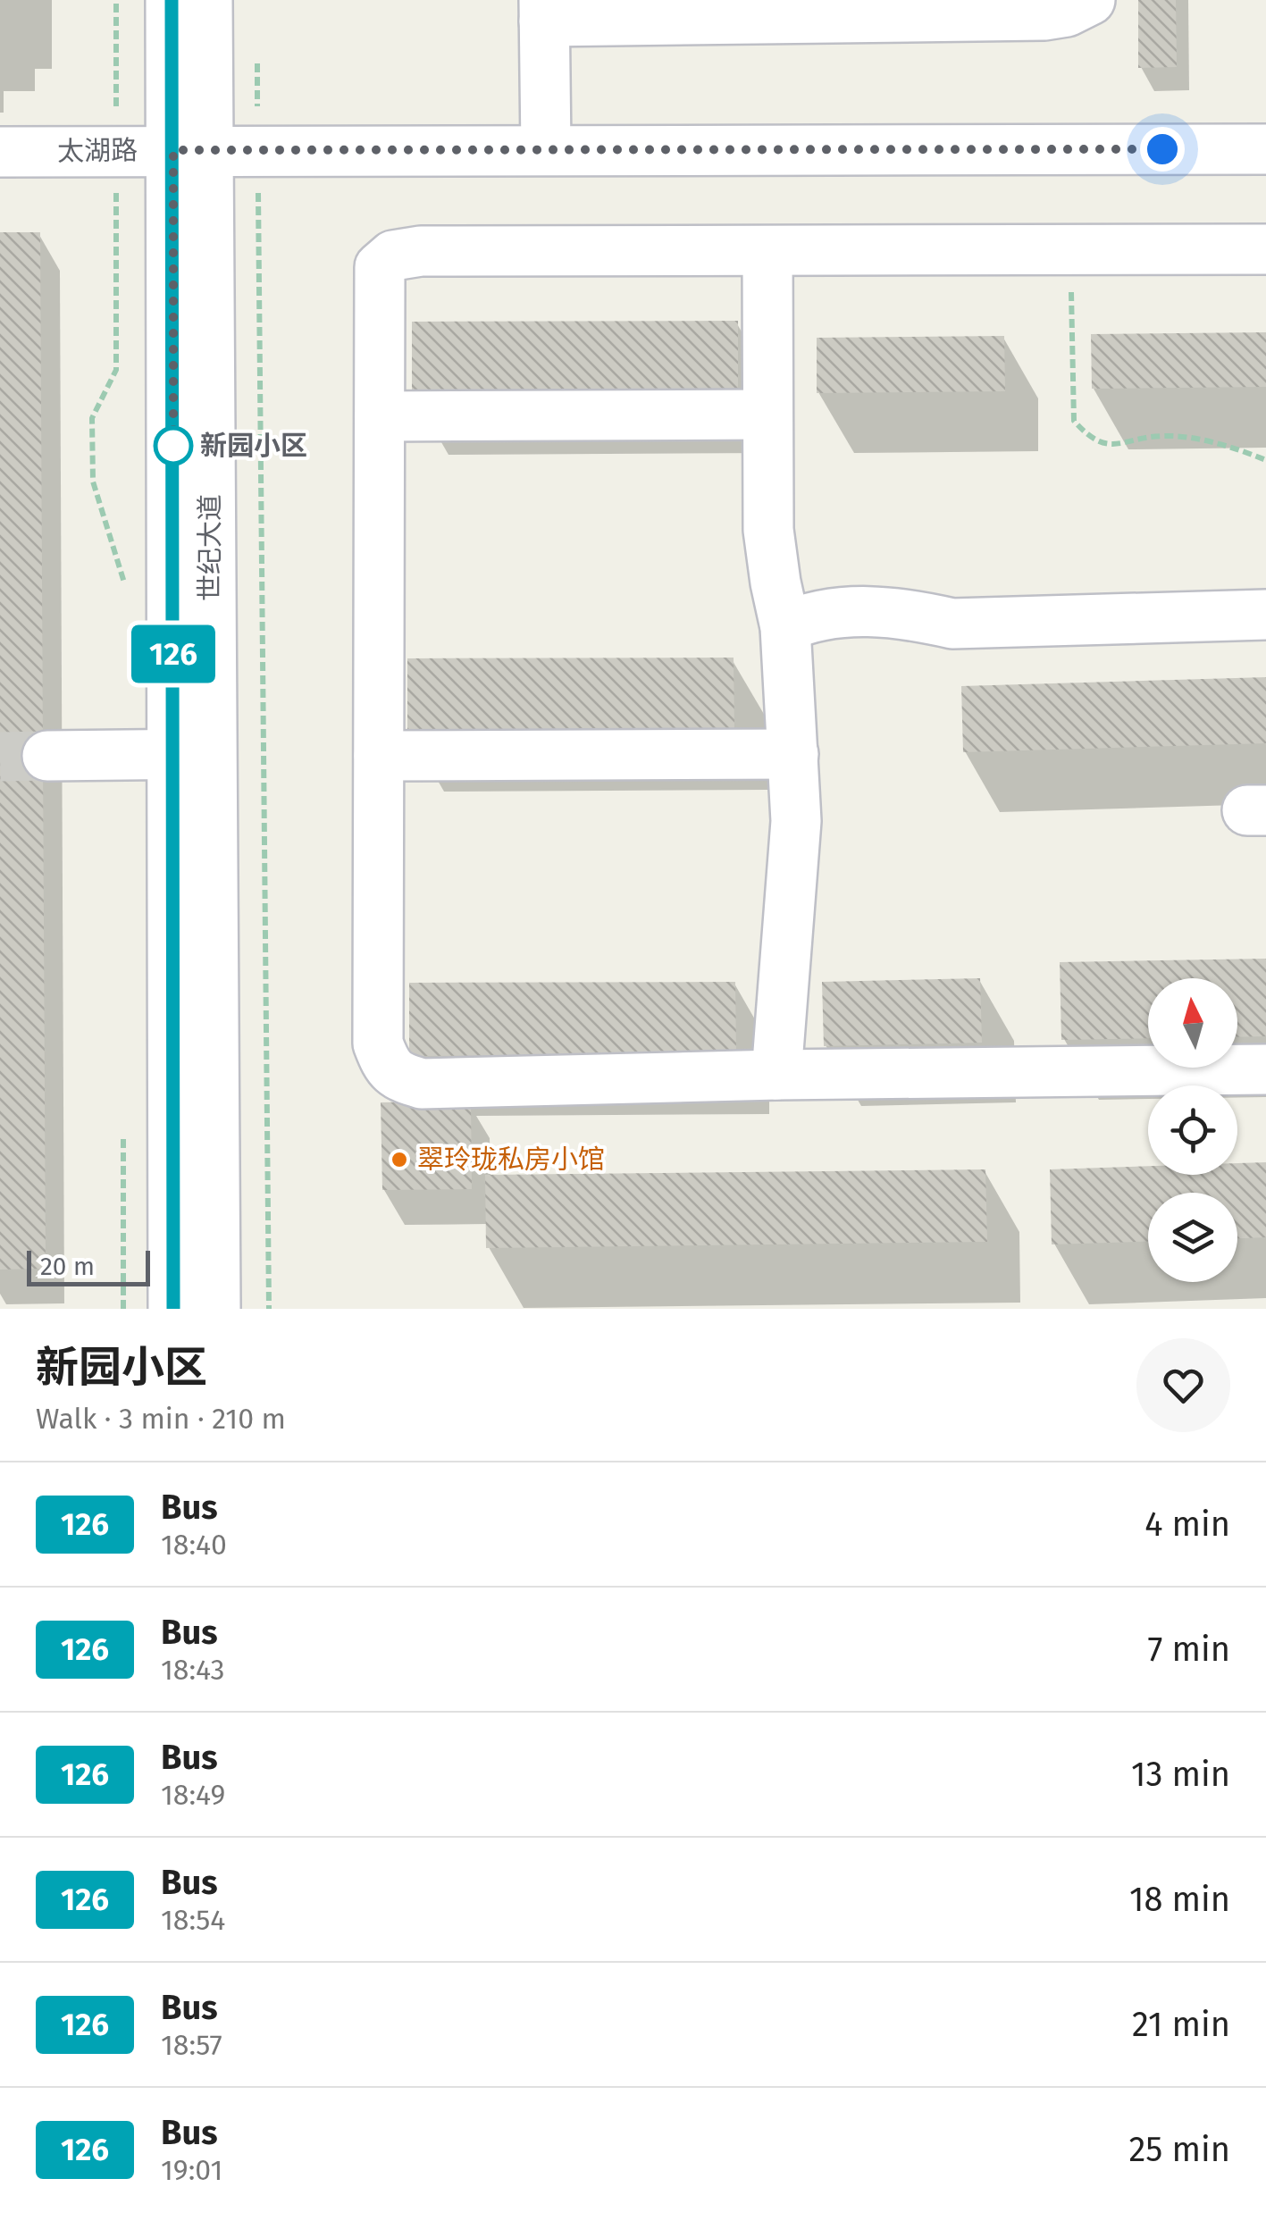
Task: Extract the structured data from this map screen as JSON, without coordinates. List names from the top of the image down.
{
  "streets": {
    "street": ["太湖路", "世纪大道"]
  },
  "crossings": [
    ["太湖路", "世纪大道"]
  ],
  "places": ["新园小区", "翠玲珑私房小馆"],
  "lines": ["bus line 126"],
  "scale_bar": "20 m",
  "north": "top",
  "page": {
    "on_map": "126",
    "scale": "20 m",
    "heading": ["新园小区", "Walk · 3 min · 210 m"],
    "list": [
      {
        "mark": "126",
        "name": "Bus",
        "note": "18:40",
        "value": "4 min"
      },
      {
        "mark": "126",
        "name": "Bus",
        "note": "18:43",
        "value": "7 min"
      },
      {
        "mark": "126",
        "name": "Bus",
        "note": "18:49",
        "value": "13 min"
      },
      {
        "mark": "126",
        "name": "Bus",
        "note": "18:54",
        "value": "18 min"
      },
      {
        "mark": "126",
        "name": "Bus",
        "note": "18:57",
        "value": "21 min"
      },
      {
        "mark": "126",
        "name": "Bus",
        "note": "19:01",
        "value": "25 min"
      }
    ]
  }
}
